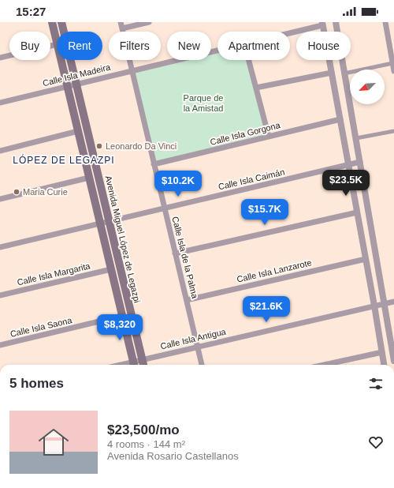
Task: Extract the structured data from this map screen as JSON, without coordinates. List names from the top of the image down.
{
  "streets": {
    "main road": ["Avenida Miguel López de Legazpi"],
    "street": [
      "Calle Isla Madeira",
      "Calle Isla Gorgona",
      "Calle Isla Caimán",
      "Calle Isla de la Palma",
      "Calle Isla Lanzarote",
      "Calle Isla Margarita",
      "Calle Isla Saona",
      "Calle Isla Antigua"
    ]
  },
  "crossings": [
    ["Calle Isla Madeira", "Avenida Miguel López de Legazpi"],
    ["Calle Isla Madeira", "Calle Isla de la Palma"],
    ["Calle Isla Gorgona", "Calle Isla de la Palma"],
    ["Calle Isla Caimán", "Avenida Miguel López de Legazpi"],
    ["Calle Isla Caimán", "Calle Isla de la Palma"],
    ["Avenida Miguel López de Legazpi", "Calle Isla Margarita"],
    ["Avenida Miguel López de Legazpi", "Calle Isla Saona"],
    ["Avenida Miguel López de Legazpi", "Calle Isla Antigua"],
    ["Calle Isla de la Palma", "Calle Isla Lanzarote"],
    ["Calle Isla de la Palma", "Calle Isla Antigua"]
  ],
  "districts": ["LÓPEZ DE LEGAZPI"],
  "parks": ["Parque de la Amistad"],
  "places": ["Leonardo Da Vinci", "Maria Curie"],
  "north": "bottom left",
  "page": {
    "status": "15:27",
    "chip": [
      "Buy",
      "Rent",
      "Filters",
      "New",
      "Apartment",
      "House"
    ],
    "price": [
      "$23.5K",
      "$10.2K",
      "$15.7K",
      "$21.6K",
      "$8,320"
    ],
    "heading": "5 homes",
    "list": [
      {
        "name": "$23,500/mo",
        "note": "4 rooms · 144 m² · Avenida Rosario Castellanos"
      }
    ]
  }
}
